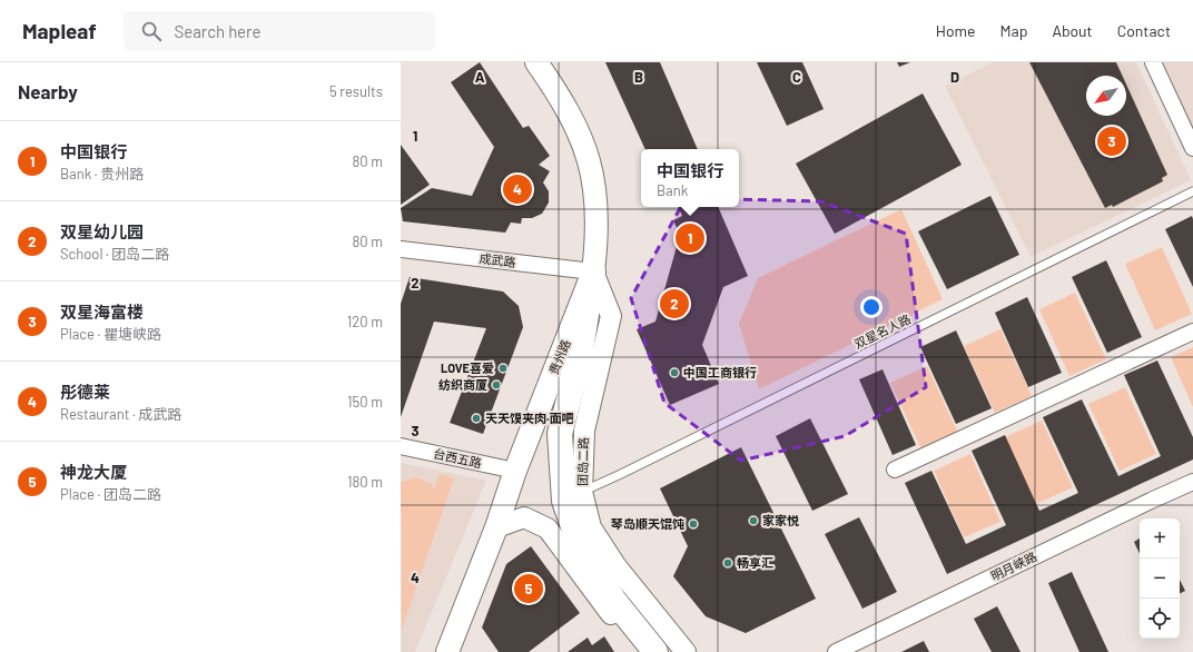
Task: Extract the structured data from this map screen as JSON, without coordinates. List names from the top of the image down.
{
  "streets": {
    "main road": ["贵州路"],
    "street": [
      "成武路",
      "台西五路",
      "团岛二路",
      "明月峡路"
    ],
    "lane": ["双星名人路"]
  },
  "crossings": [
    ["成武路", "贵州路"],
    ["成武路", "团岛二路"],
    ["双星名人路", "团岛二路"],
    ["贵州路", "台西五路"],
    ["贵州路", "团岛二路"]
  ],
  "places": [
    "LOVE喜爱",
    "中国工商银行",
    "纺织商厦",
    "天天馍夹肉·面吧",
    "家家悦",
    "琴岛顺天馄饨",
    "畅享汇"
  ],
  "north": "bottom left",
  "page": {
    "header": "Mapleaf",
    "search": "Search here",
    "nav": [
      "Home",
      "Map",
      "About",
      "Contact"
    ],
    "heading": ["Nearby", "5 results"],
    "list": [
      {
        "mark": "1",
        "name": "中国银行",
        "note": "Bank · 贵州路",
        "value": "80 m"
      },
      {
        "mark": "2",
        "name": "双星幼儿园",
        "note": "School · 团岛二路",
        "value": "80 m"
      },
      {
        "mark": "3",
        "name": "双星海富楼",
        "note": "Place · 瞿塘峡路",
        "value": "120 m"
      },
      {
        "mark": "4",
        "name": "彤德莱",
        "note": "Restaurant · 成武路",
        "value": "150 m"
      },
      {
        "mark": "5",
        "name": "神龙大厦",
        "note": "Place · 团岛二路",
        "value": "180 m"
      }
    ],
    "pins": [
      "3",
      "4",
      "1",
      "2",
      "5"
    ],
    "popup": ["中国银行", "Bank"],
    "map_buttons": ["+", "−"]
  },
  "grid": {
    "columns": [
      "A",
      "B",
      "C",
      "D"
    ],
    "rows": [
      "1",
      "2",
      "3",
      "4"
    ]
  }
}
